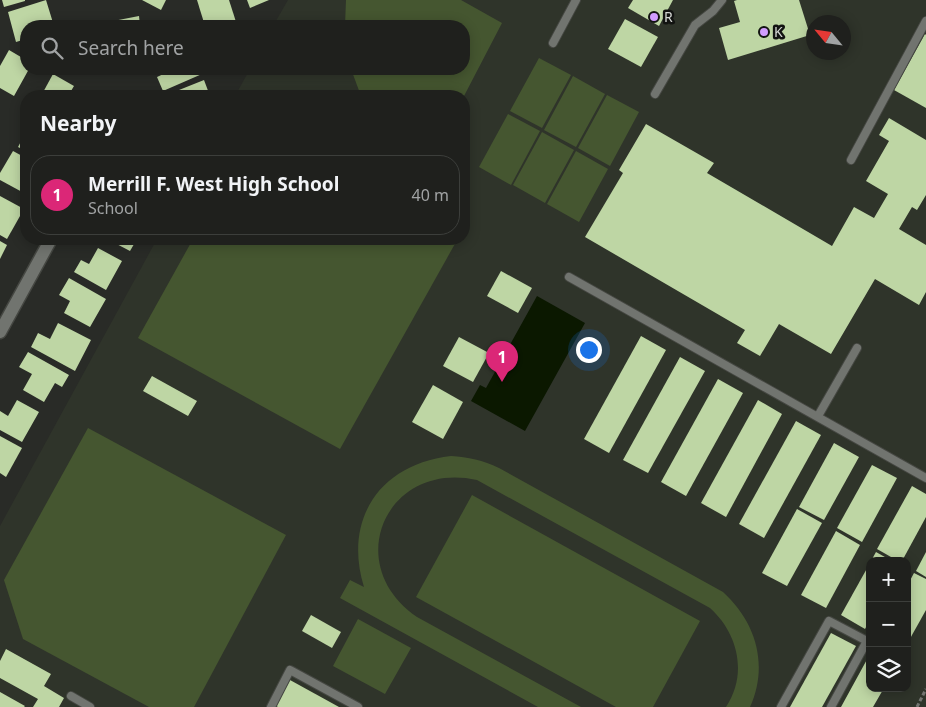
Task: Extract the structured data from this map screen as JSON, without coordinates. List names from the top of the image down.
{
  "places": ["R", "K"],
  "north": "top left",
  "page": {
    "search": "Search here",
    "heading": "Nearby",
    "list": [
      {
        "mark": "1",
        "name": "Merrill F. West High School",
        "note": "School",
        "value": "40 m"
      }
    ],
    "pins": "1",
    "map_buttons": ["+", "−"]
  }
}
